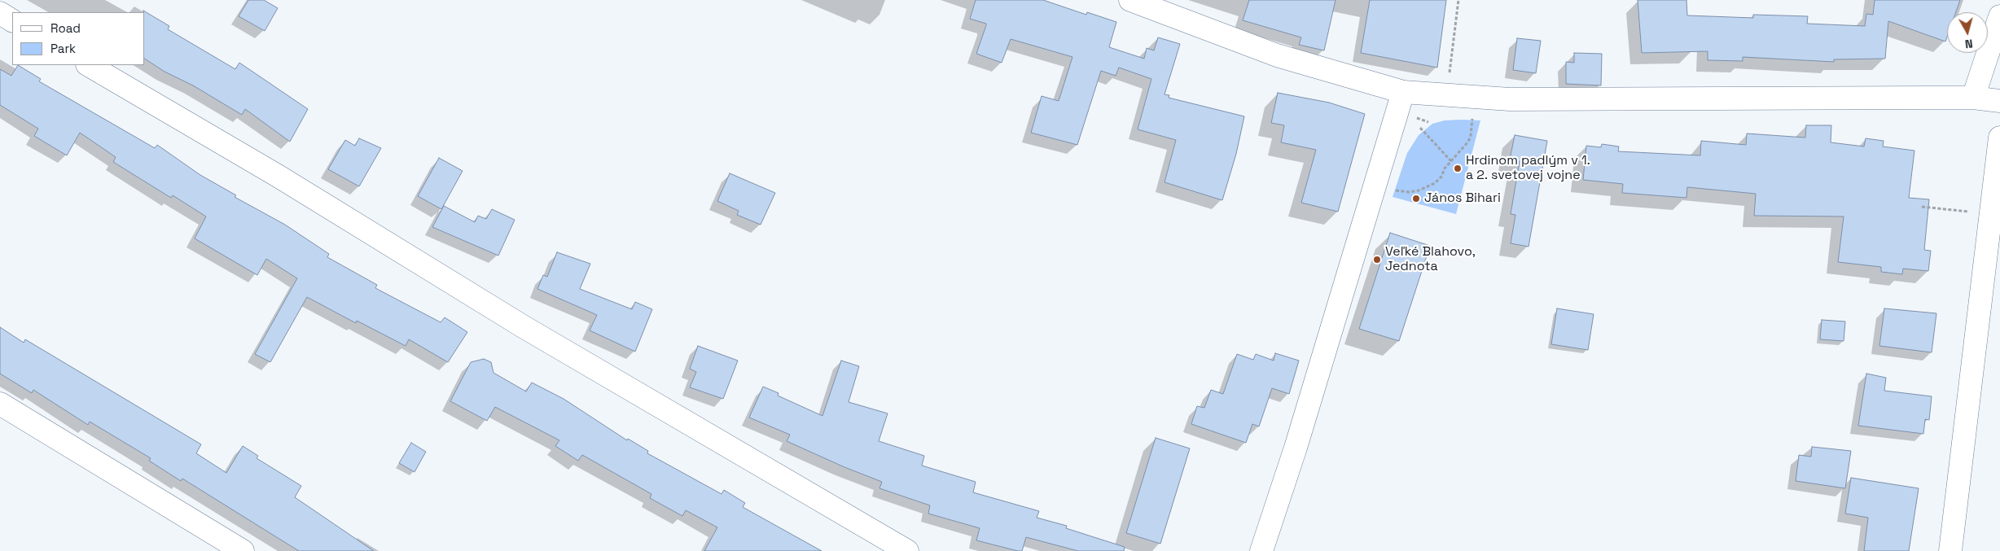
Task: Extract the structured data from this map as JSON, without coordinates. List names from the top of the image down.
{
  "places": ["Hrdinom padlým v 1. a 2. svetovej vojne", "János Bihari", "Veľké Blahovo, Jednota"],
  "legend": ["Road", "Park"],
  "north": "bottom"
}
